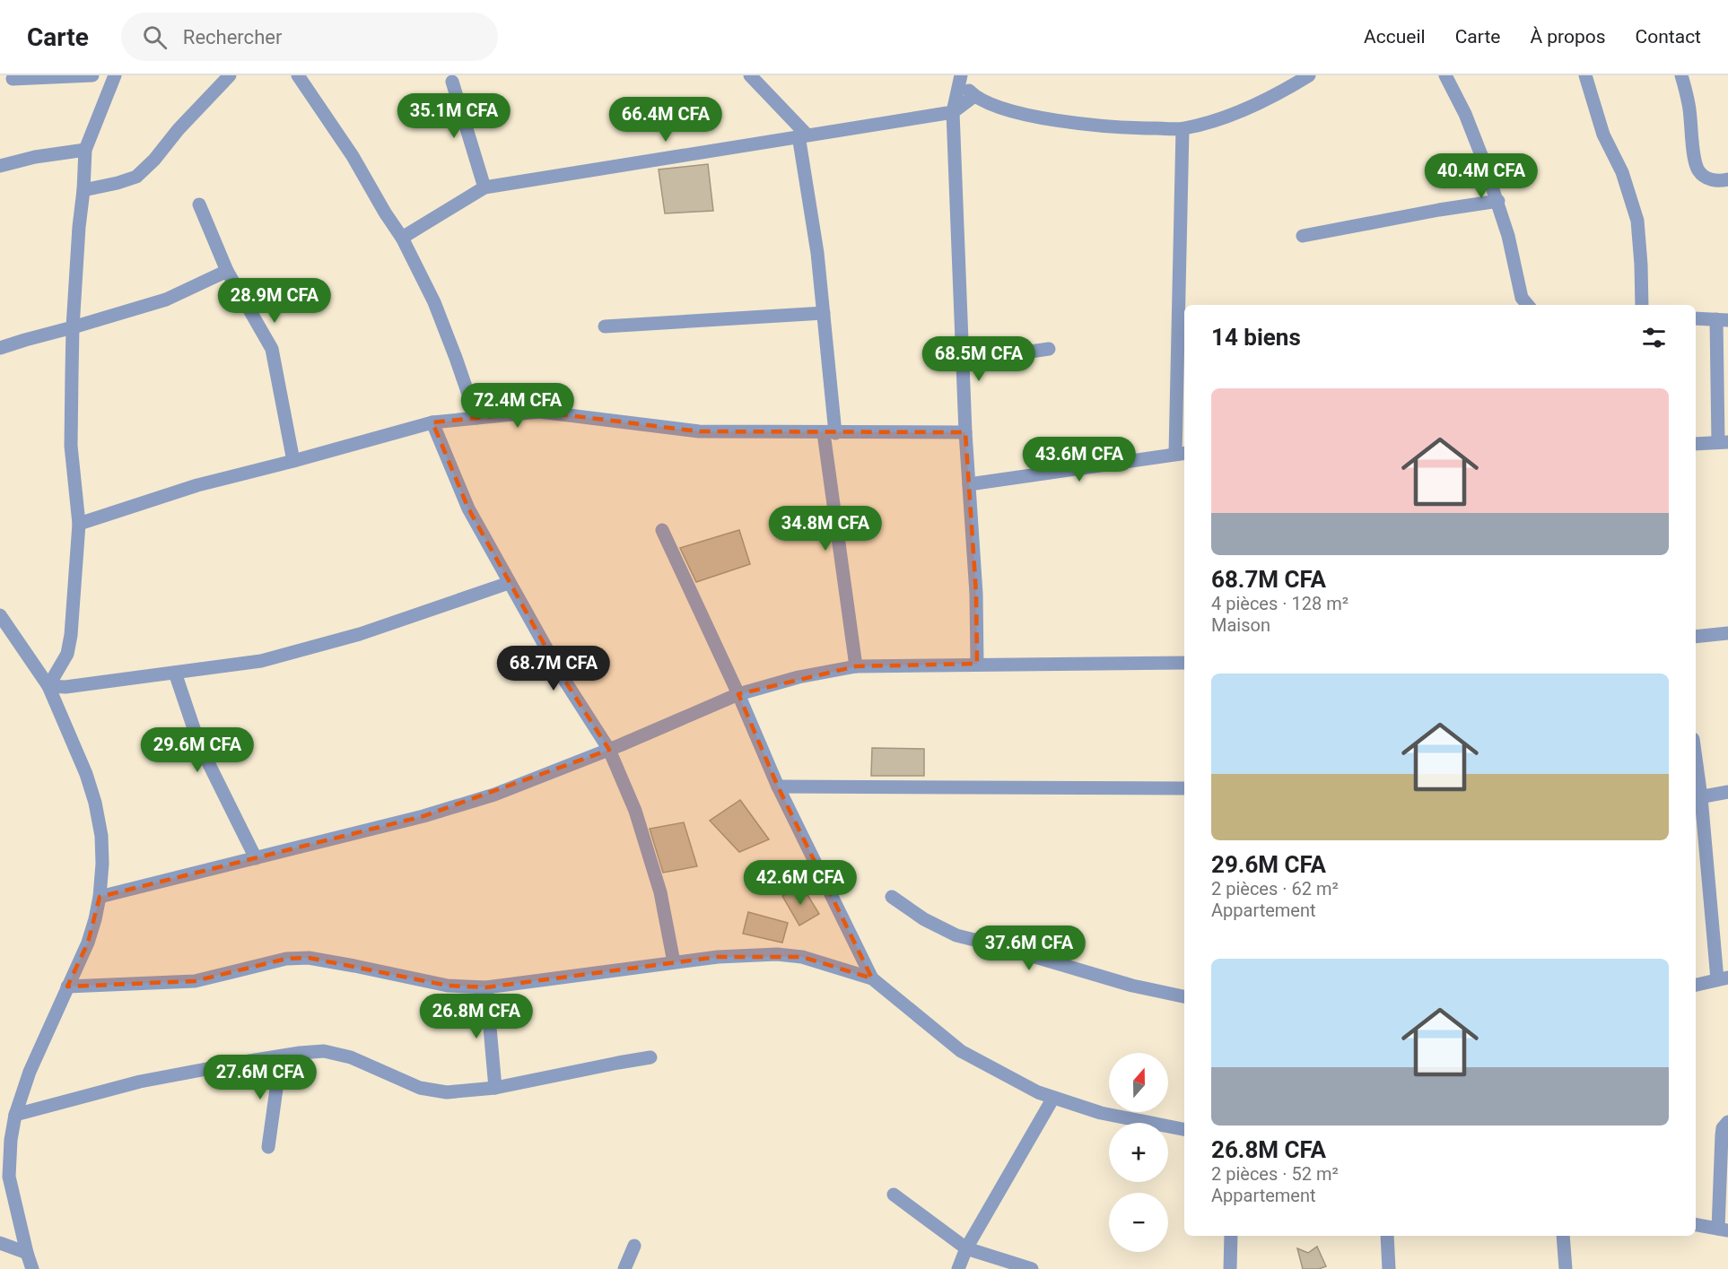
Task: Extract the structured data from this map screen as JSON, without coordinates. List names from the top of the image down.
{
  "north": "top",
  "page": {
    "header": "Carte",
    "search": "Rechercher",
    "nav": [
      "Accueil",
      "Carte",
      "À propos",
      "Contact"
    ],
    "price": [
      "35.1M CFA",
      "66.4M CFA",
      "40.4M CFA",
      "28.9M CFA",
      "68.5M CFA",
      "72.4M CFA",
      "43.6M CFA",
      "34.8M CFA",
      "68.7M CFA",
      "29.6M CFA",
      "42.6M CFA",
      "37.6M CFA",
      "26.8M CFA",
      "27.6M CFA"
    ],
    "heading": "14 biens",
    "list": [
      {
        "name": "68.7M CFA",
        "note": "4 pièces · 128 m² · Maison"
      },
      {
        "name": "29.6M CFA",
        "note": "2 pièces · 62 m² · Appartement"
      },
      {
        "name": "26.8M CFA",
        "note": "2 pièces · 52 m² · Appartement"
      }
    ],
    "map_buttons": ["+", "−"]
  }
}
